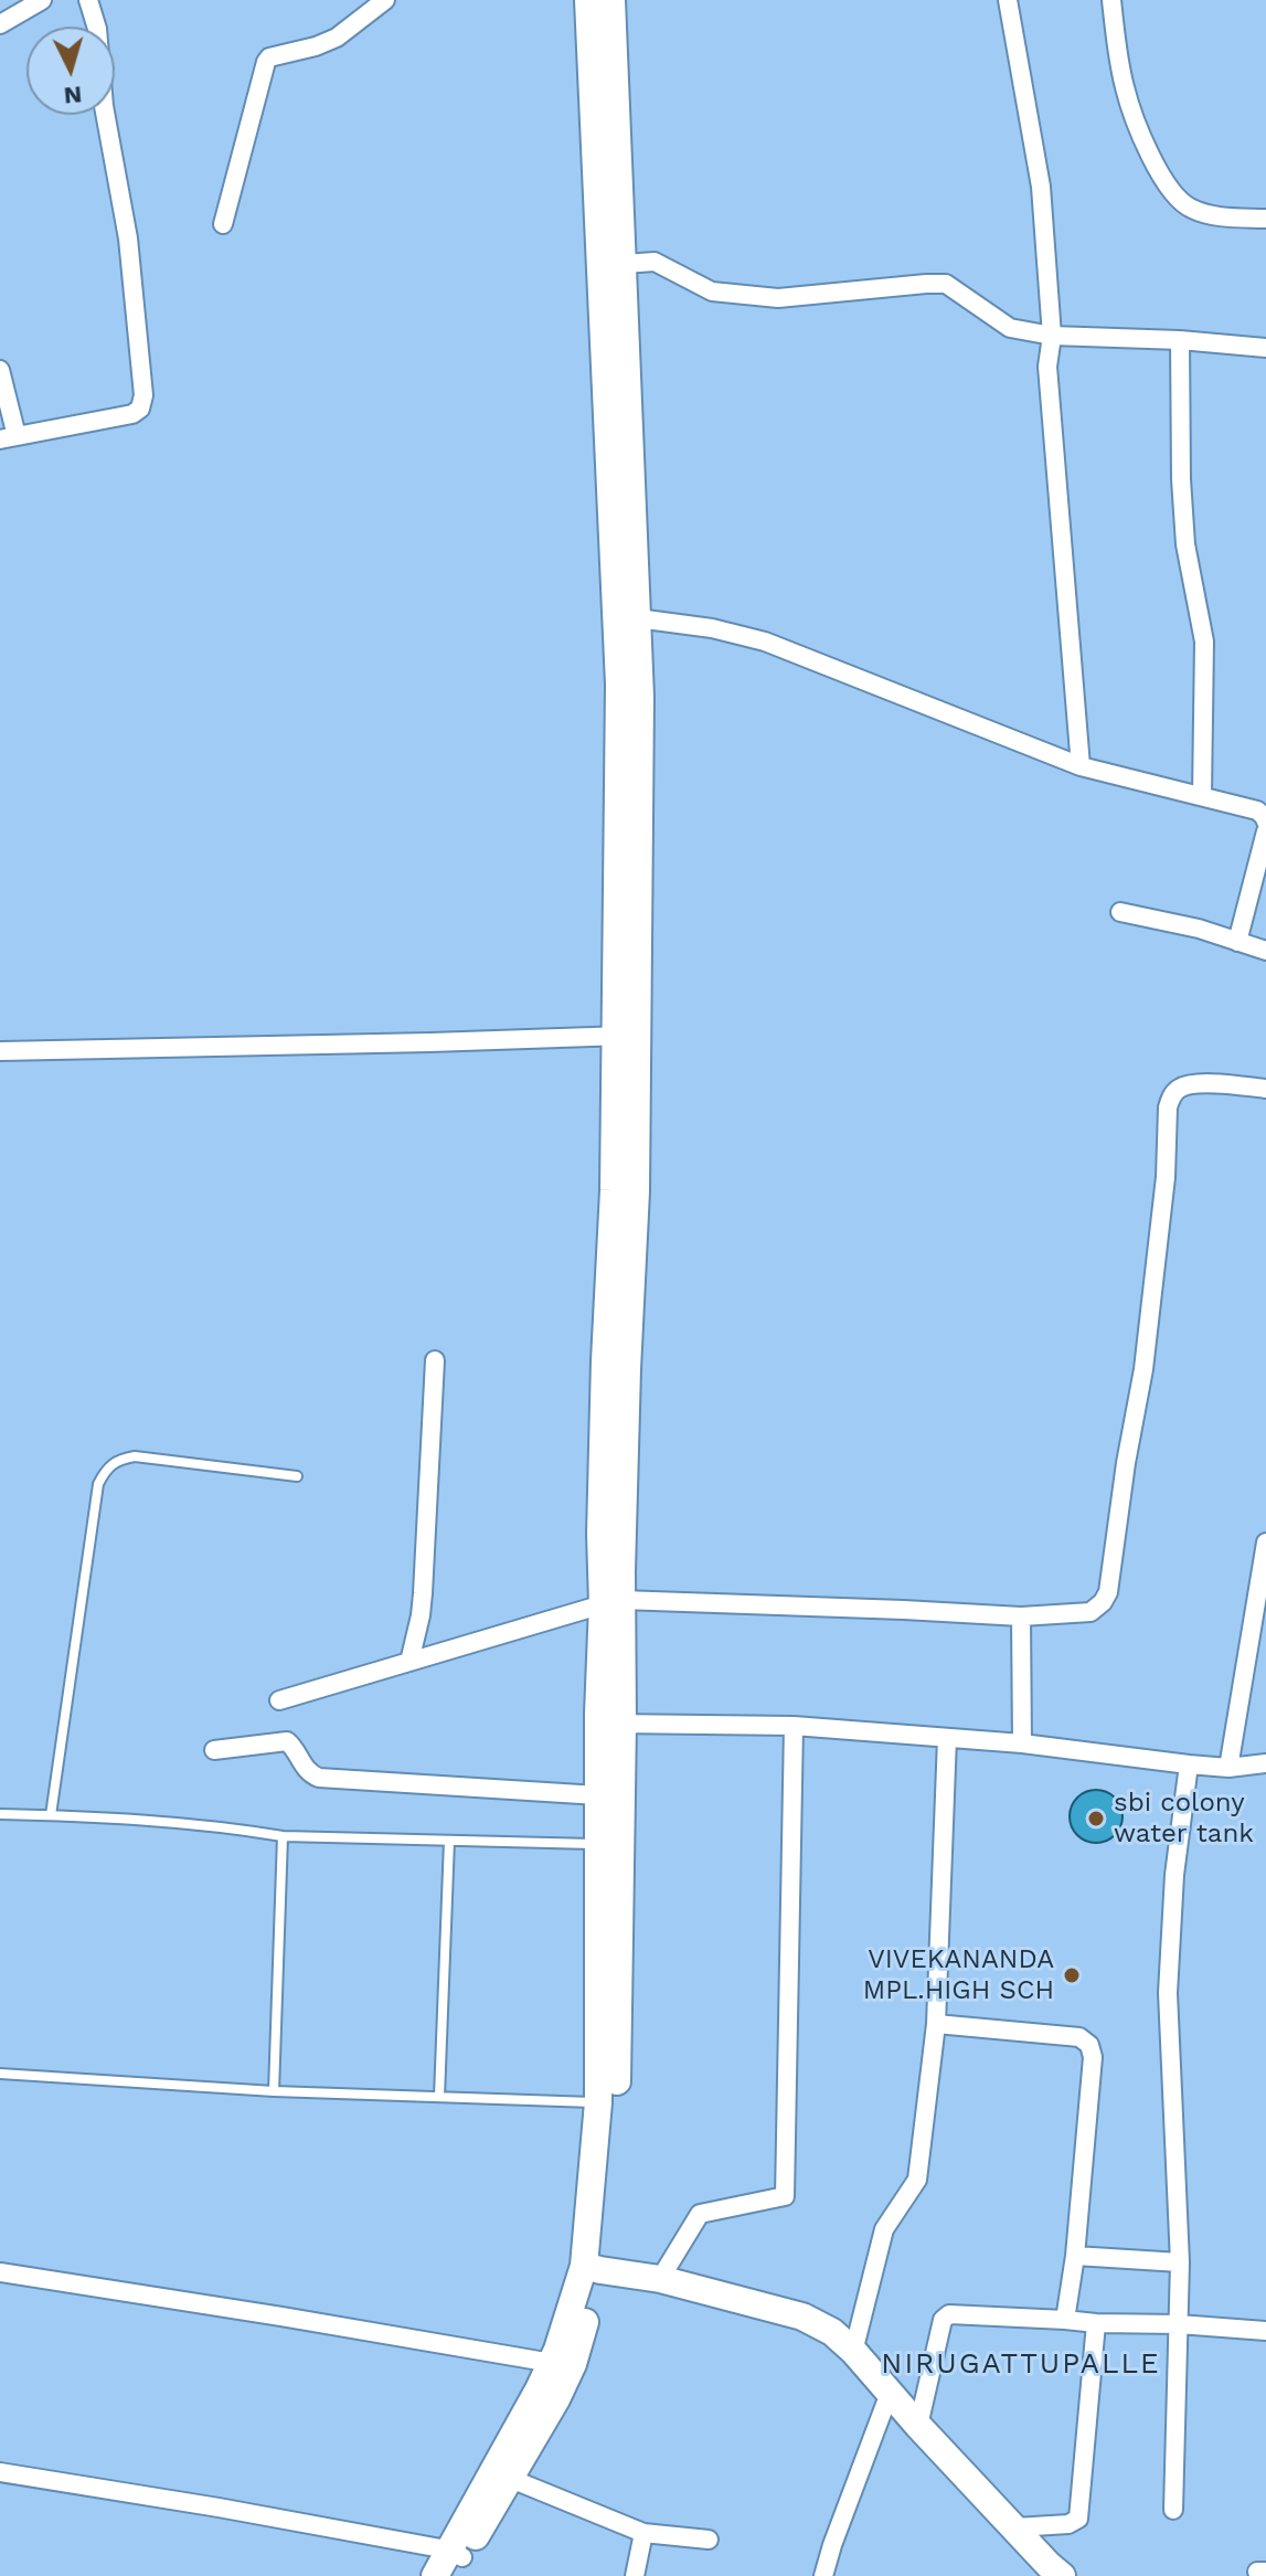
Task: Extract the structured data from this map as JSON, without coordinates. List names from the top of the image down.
{
  "districts": ["NIRUGATTUPALLE"],
  "places": ["sbi colony water tank", "VIVEKANANDA MPL.HIGH SCH"],
  "north": "bottom"
}
